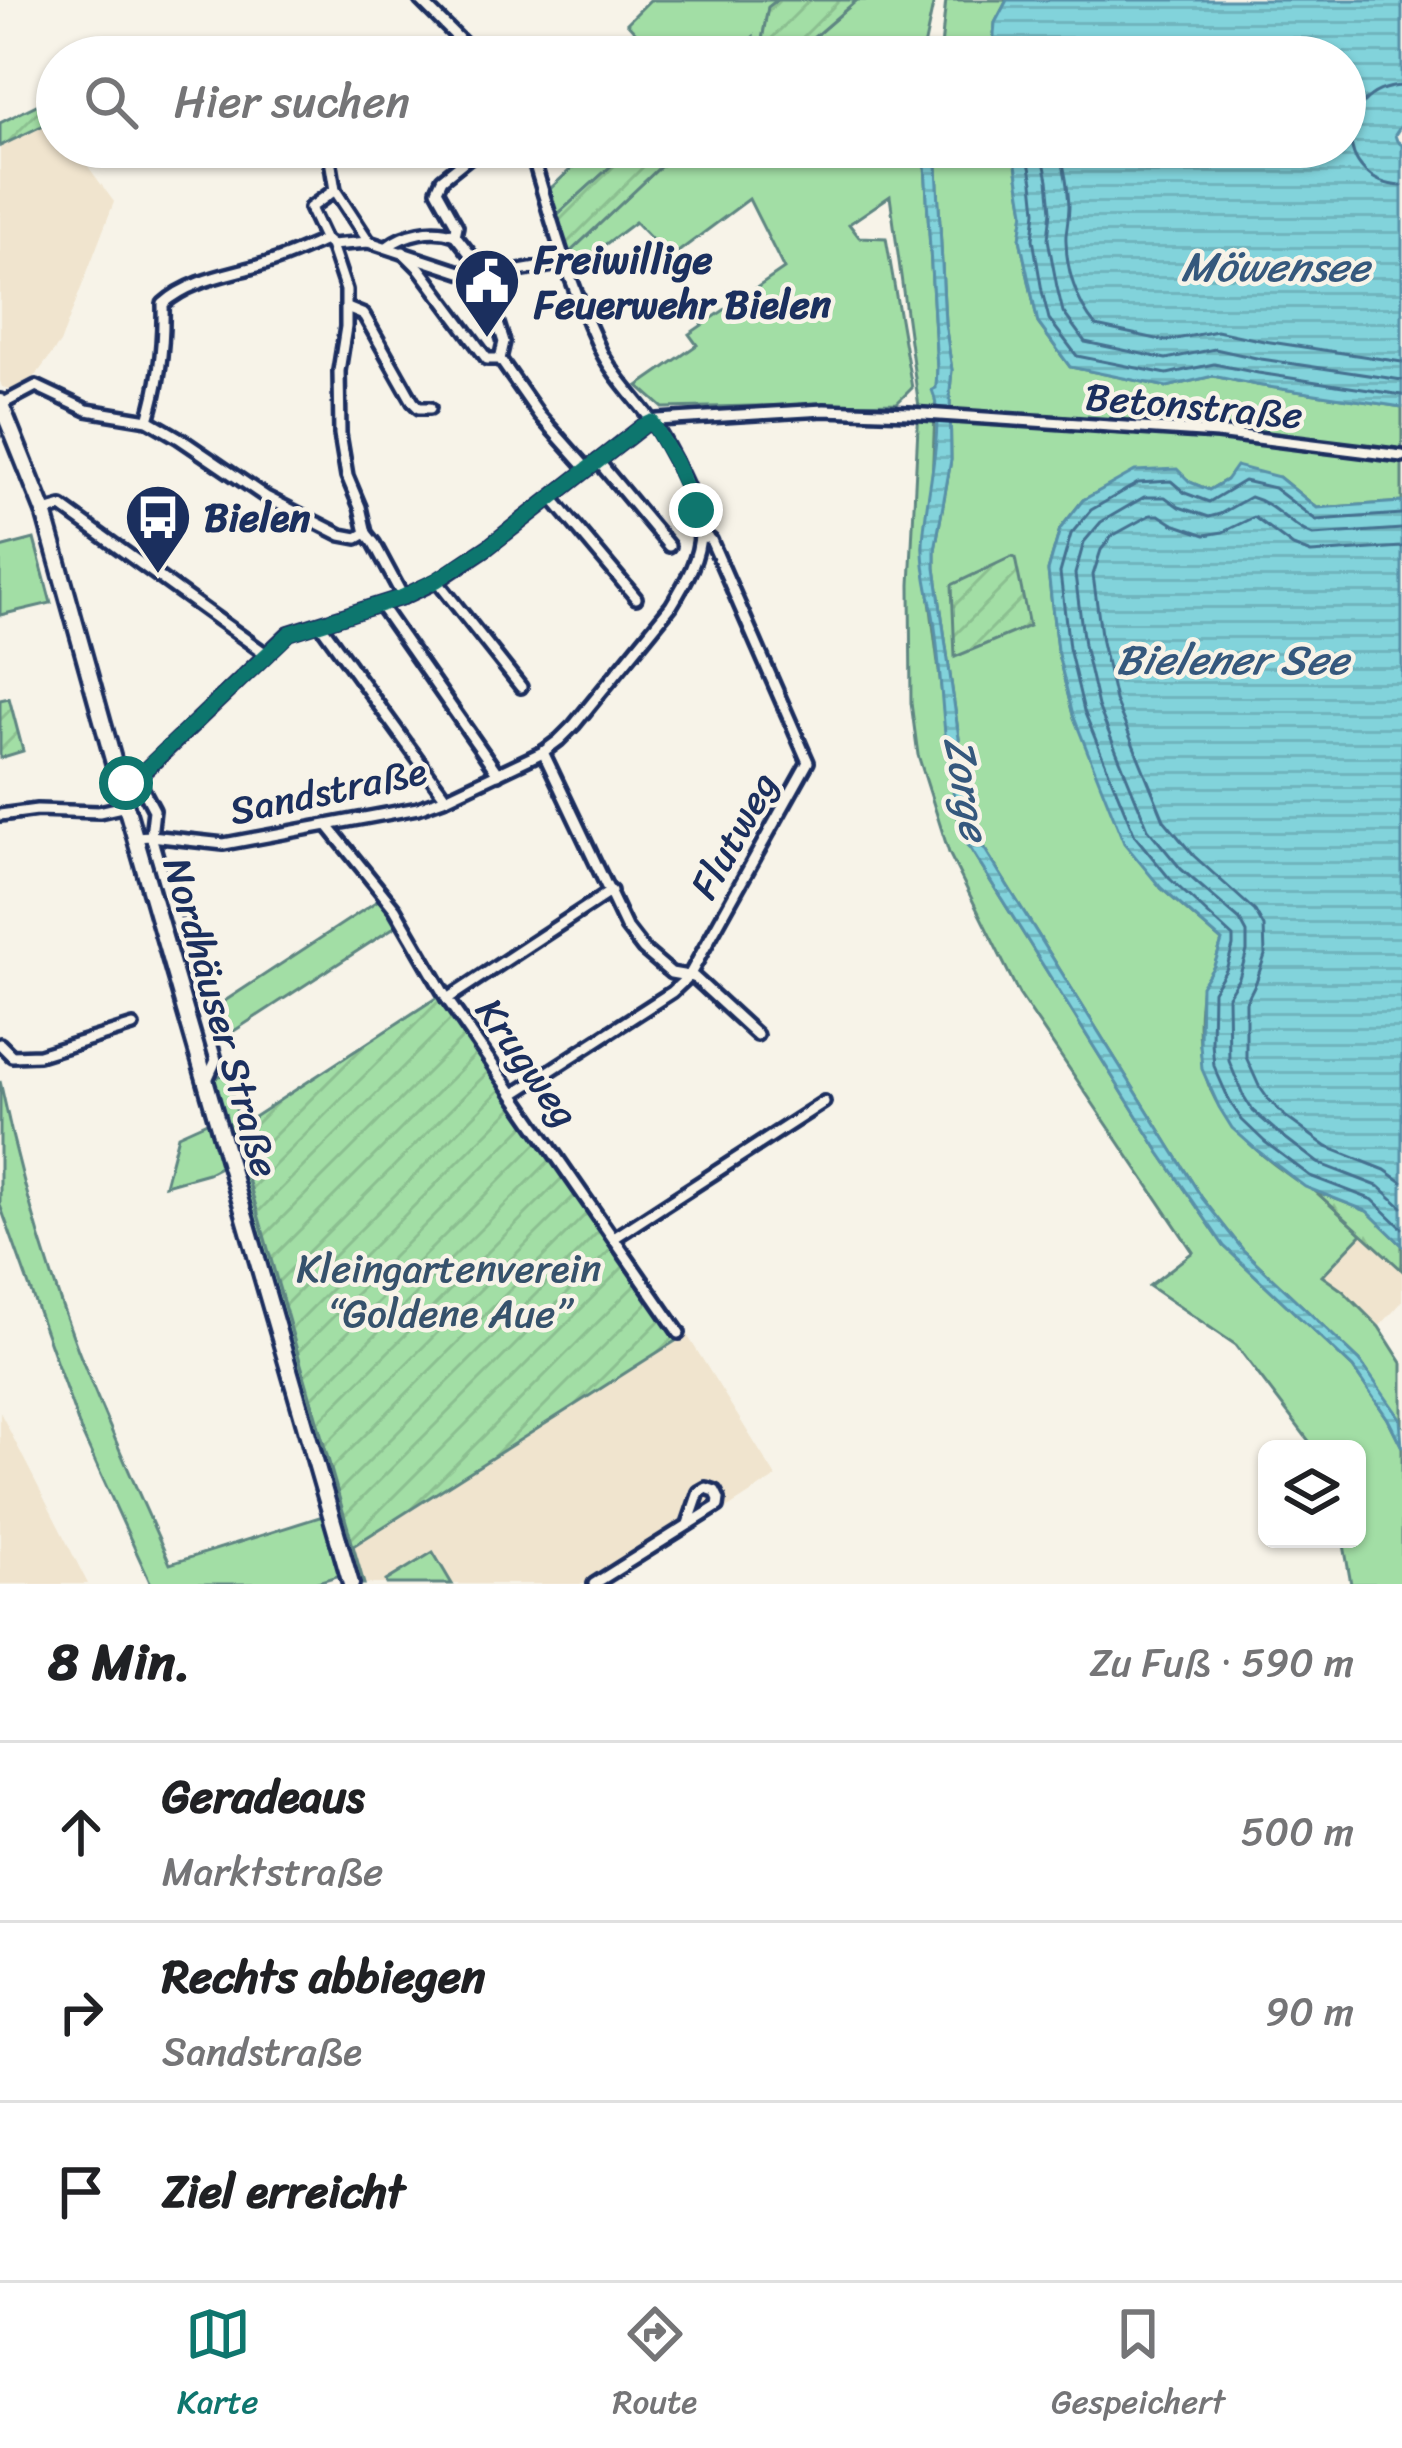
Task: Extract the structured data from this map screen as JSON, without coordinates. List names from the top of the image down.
{
  "streets": {
    "main road": ["Nordhäuser Straße"],
    "street": [
      "Betonstraße",
      "Sandstraße",
      "Flutweg",
      "Krugweg"
    ]
  },
  "crossings": [
    ["Sandstraße", "Flutweg"],
    ["Sandstraße", "Nordhäuser Straße"],
    ["Sandstraße", "Krugweg"],
    ["Flutweg", "Krugweg"]
  ],
  "water": ["Möwensee", "Bielener See", "Zorge"],
  "parks": ["Kleingartenverein “Goldene Aue”"],
  "places": {
    "public building": ["Freiwillige Feuerwehr Bielen"],
    "bus stop": ["Bielen"]
  },
  "page": {
    "search": "Hier suchen",
    "heading": ["8 Min.", "Zu Fuß · 590 m"],
    "list": [
      ["Geradeaus", "Marktstraße", "500 m"],
      ["Rechts abbiegen", "Sandstraße", "90 m"],
      "Ziel erreicht"
    ],
    "nav": ["Karte", "Route", "Gespeichert"]
  }
}
